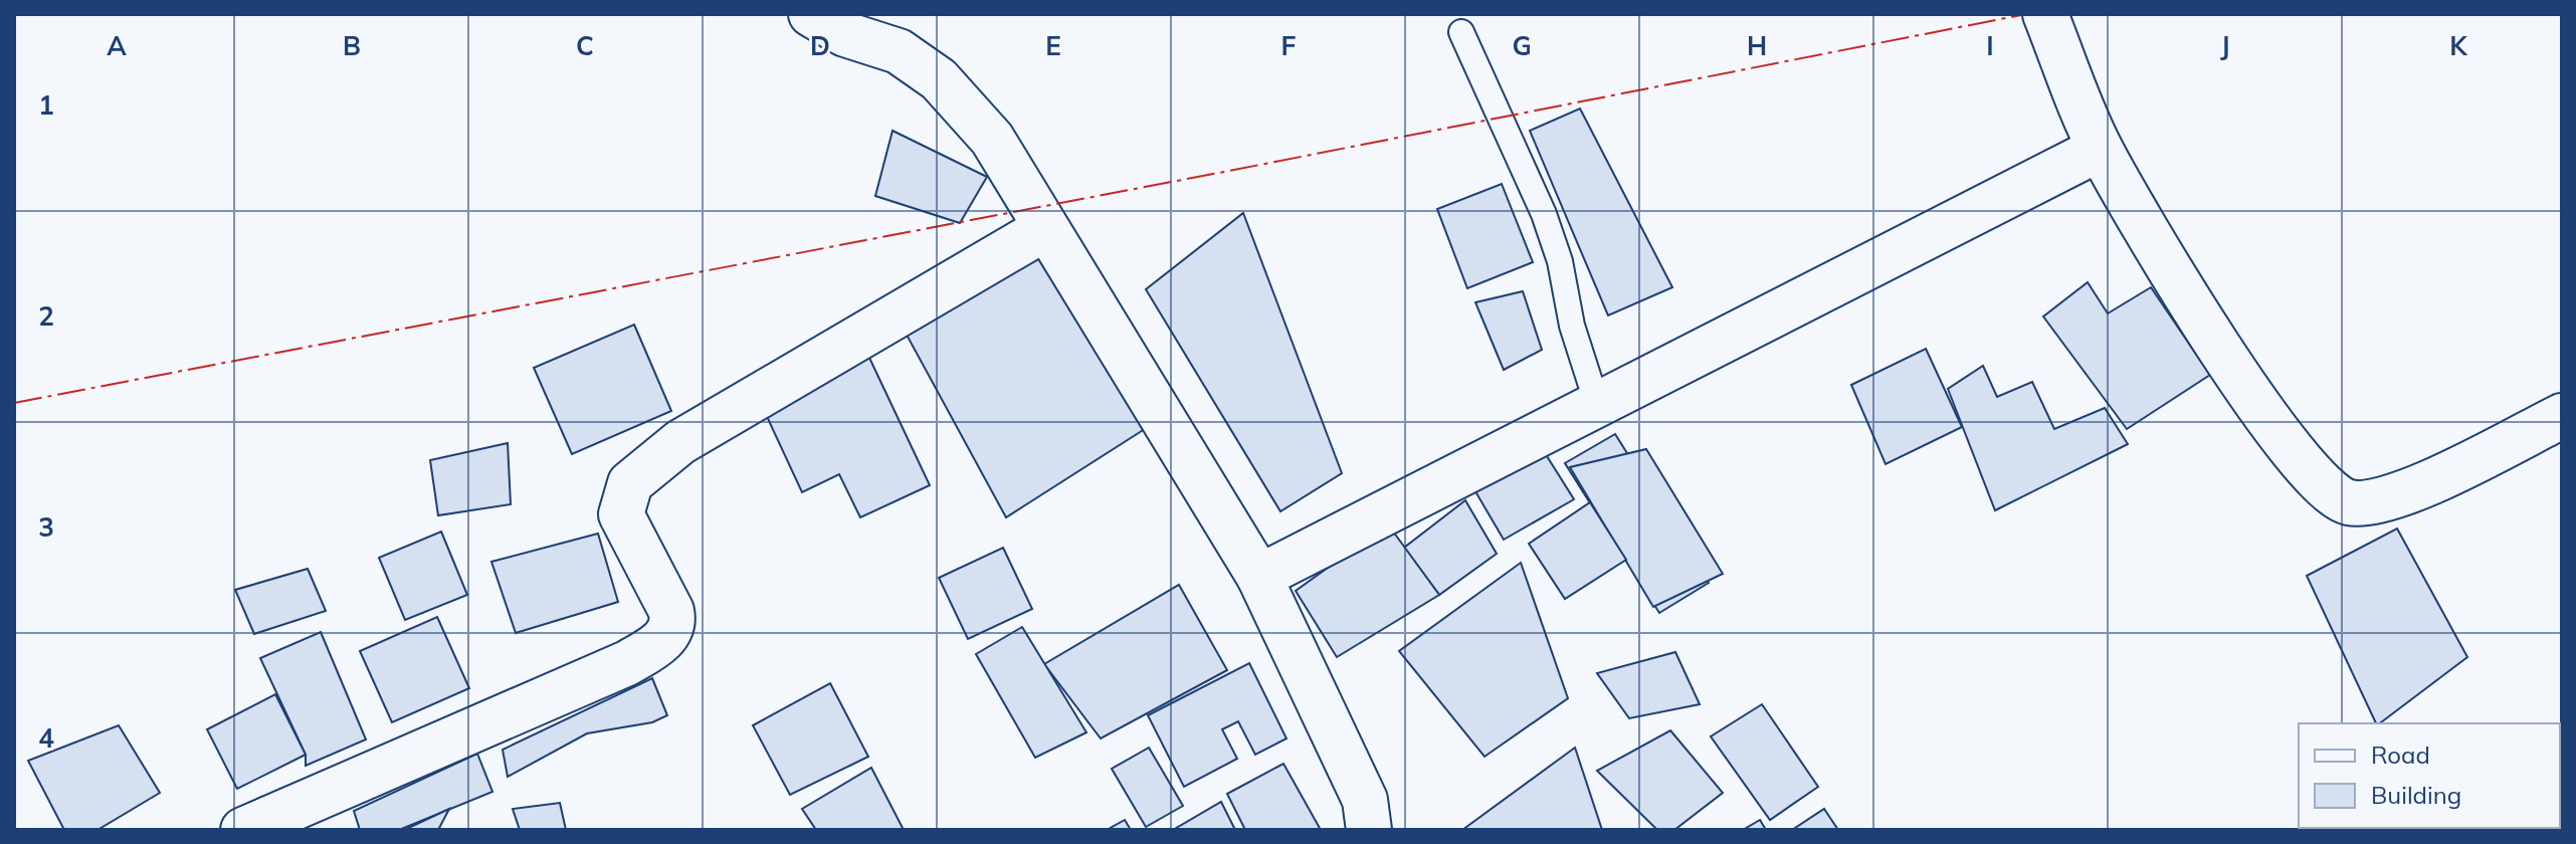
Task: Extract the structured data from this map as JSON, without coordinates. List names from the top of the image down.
{
  "legend": ["Road", "Building"],
  "grid": {
    "columns": [
      "A",
      "B",
      "C",
      "D",
      "E",
      "F",
      "G",
      "H",
      "I",
      "J",
      "K"
    ],
    "rows": [
      "1",
      "2",
      "3",
      "4"
    ]
  }
}
